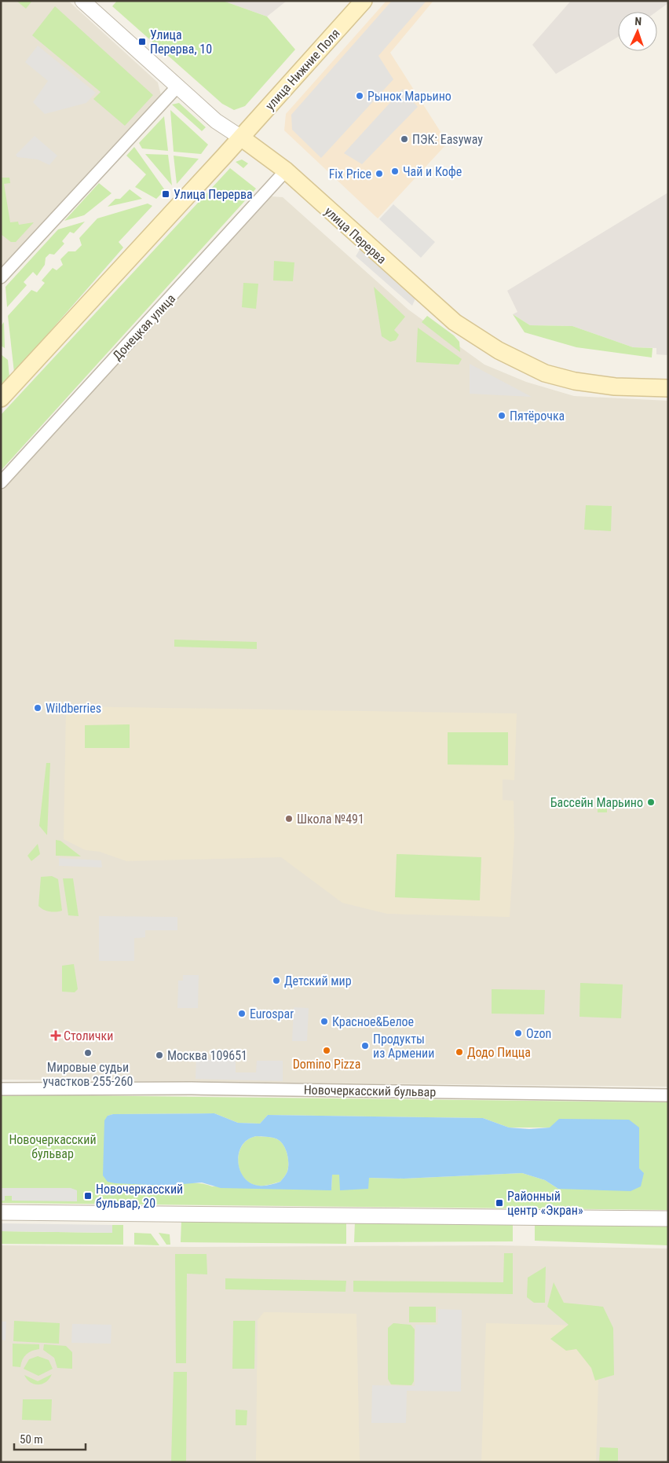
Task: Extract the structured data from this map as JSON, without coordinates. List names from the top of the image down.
{
  "streets": {
    "main road": ["улица Нижние Поля", "улица Перерва"],
    "street": ["Донецкая улица", "Новочеркасский бульвар"]
  },
  "crossings": [
    ["улица Нижние Поля", "улица Перерва"],
    ["улица Перерва", "Донецкая улица"]
  ],
  "parks": ["Новочеркасский бульвар"],
  "places": {
    "transit": [
      "Улица Перерва, 10",
      "Улица Перерва",
      "Новочеркасский бульвар, 20",
      "Районный центр «Экран»"
    ],
    "other": [
      "Рынок Марьино",
      "ПЭК: Easyway",
      "Чай и Кофе",
      "Fix Price",
      "Пятёрочка",
      "Wildberries",
      "Бассейн Марьино",
      "Школа №491",
      "Детский мир",
      "Eurospar",
      "Красное&Белое",
      "Ozon",
      "Продукты из Армении",
      "Domino Pizza",
      "Додо Пицца",
      "Мировые судьи участков 255-260",
      "Москва 109651"
    ],
    "health": ["Столички"]
  },
  "scale_bar": "50 m",
  "north": "top"
}
